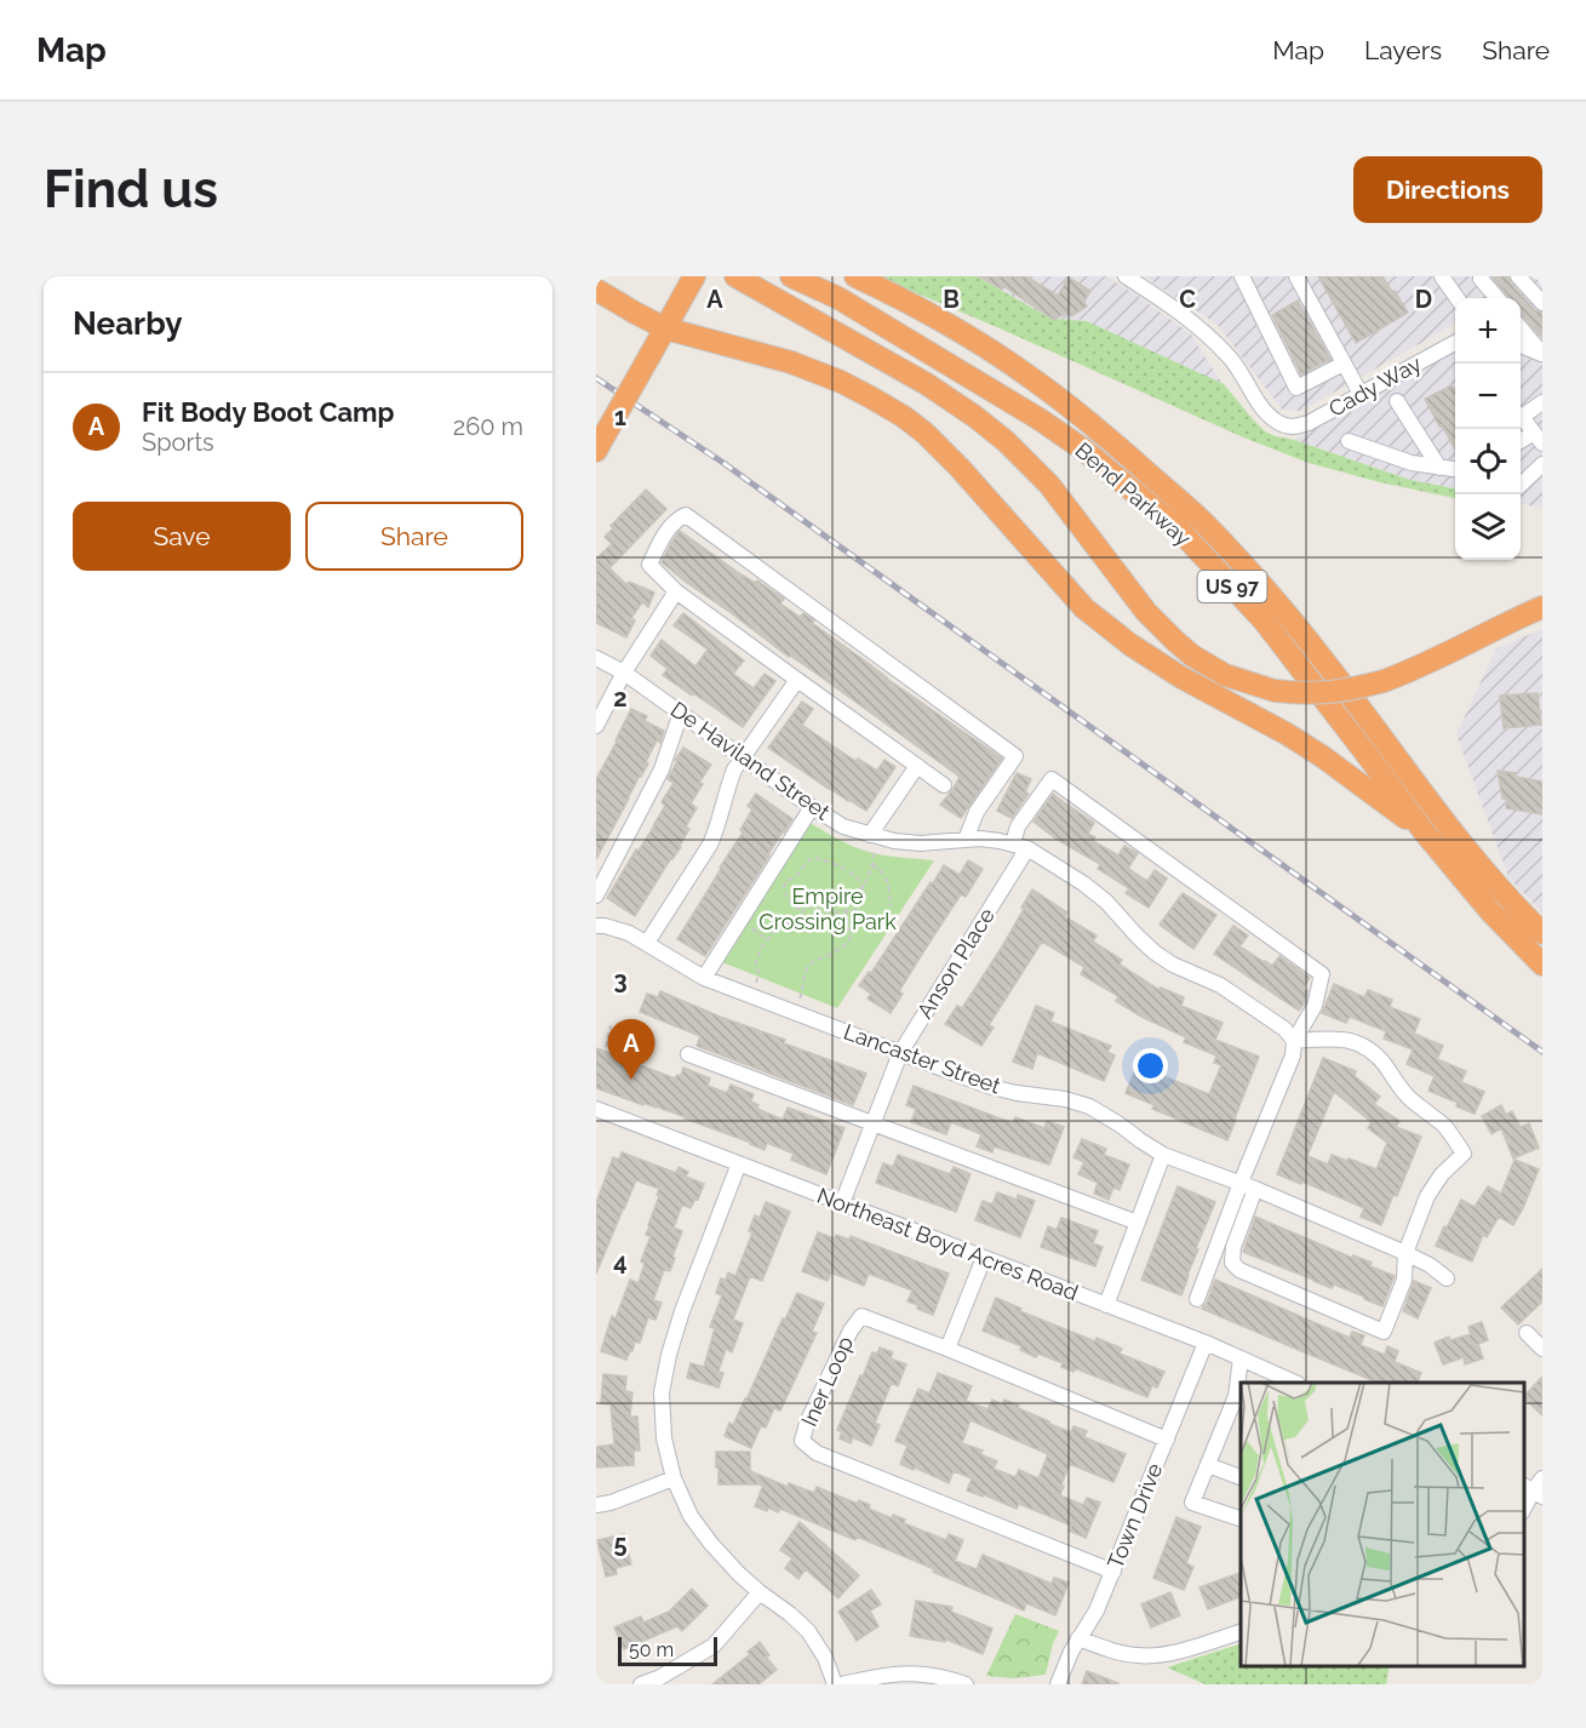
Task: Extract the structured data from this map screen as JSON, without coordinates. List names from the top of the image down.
{
  "streets": {
    "highway": ["Bend Parkway", "US 97"],
    "street": [
      "Cady Way",
      "De Haviland Street",
      "Anson Place",
      "Lancaster Street",
      "Northeast Boyd Acres Road",
      "Iner Loop",
      "Town Drive"
    ]
  },
  "crossings": [
    ["De Haviland Street", "Anson Place"],
    ["Anson Place", "Lancaster Street"],
    ["Anson Place", "Northeast Boyd Acres Road"],
    ["Northeast Boyd Acres Road", "Town Drive"],
    ["Iner Loop", "Town Drive"]
  ],
  "parks": ["Empire Crossing Park"],
  "scale_bar": "50 m",
  "page": {
    "header": "Map",
    "nav": ["Map", "Layers", "Share"],
    "buttons": [
      "Directions",
      ["Save", "Share"]
    ],
    "title": "Find us",
    "heading": "Nearby",
    "map_buttons": ["+", "−"],
    "list": [
      {
        "mark": "A",
        "name": "Fit Body Boot Camp",
        "note": "Sports",
        "value": "260 m"
      }
    ],
    "pins": "A",
    "scale": "50 m"
  },
  "grid": {
    "columns": [
      "A",
      "B",
      "C",
      "D"
    ],
    "rows": [
      "1",
      "2",
      "3",
      "4",
      "5"
    ]
  }
}
